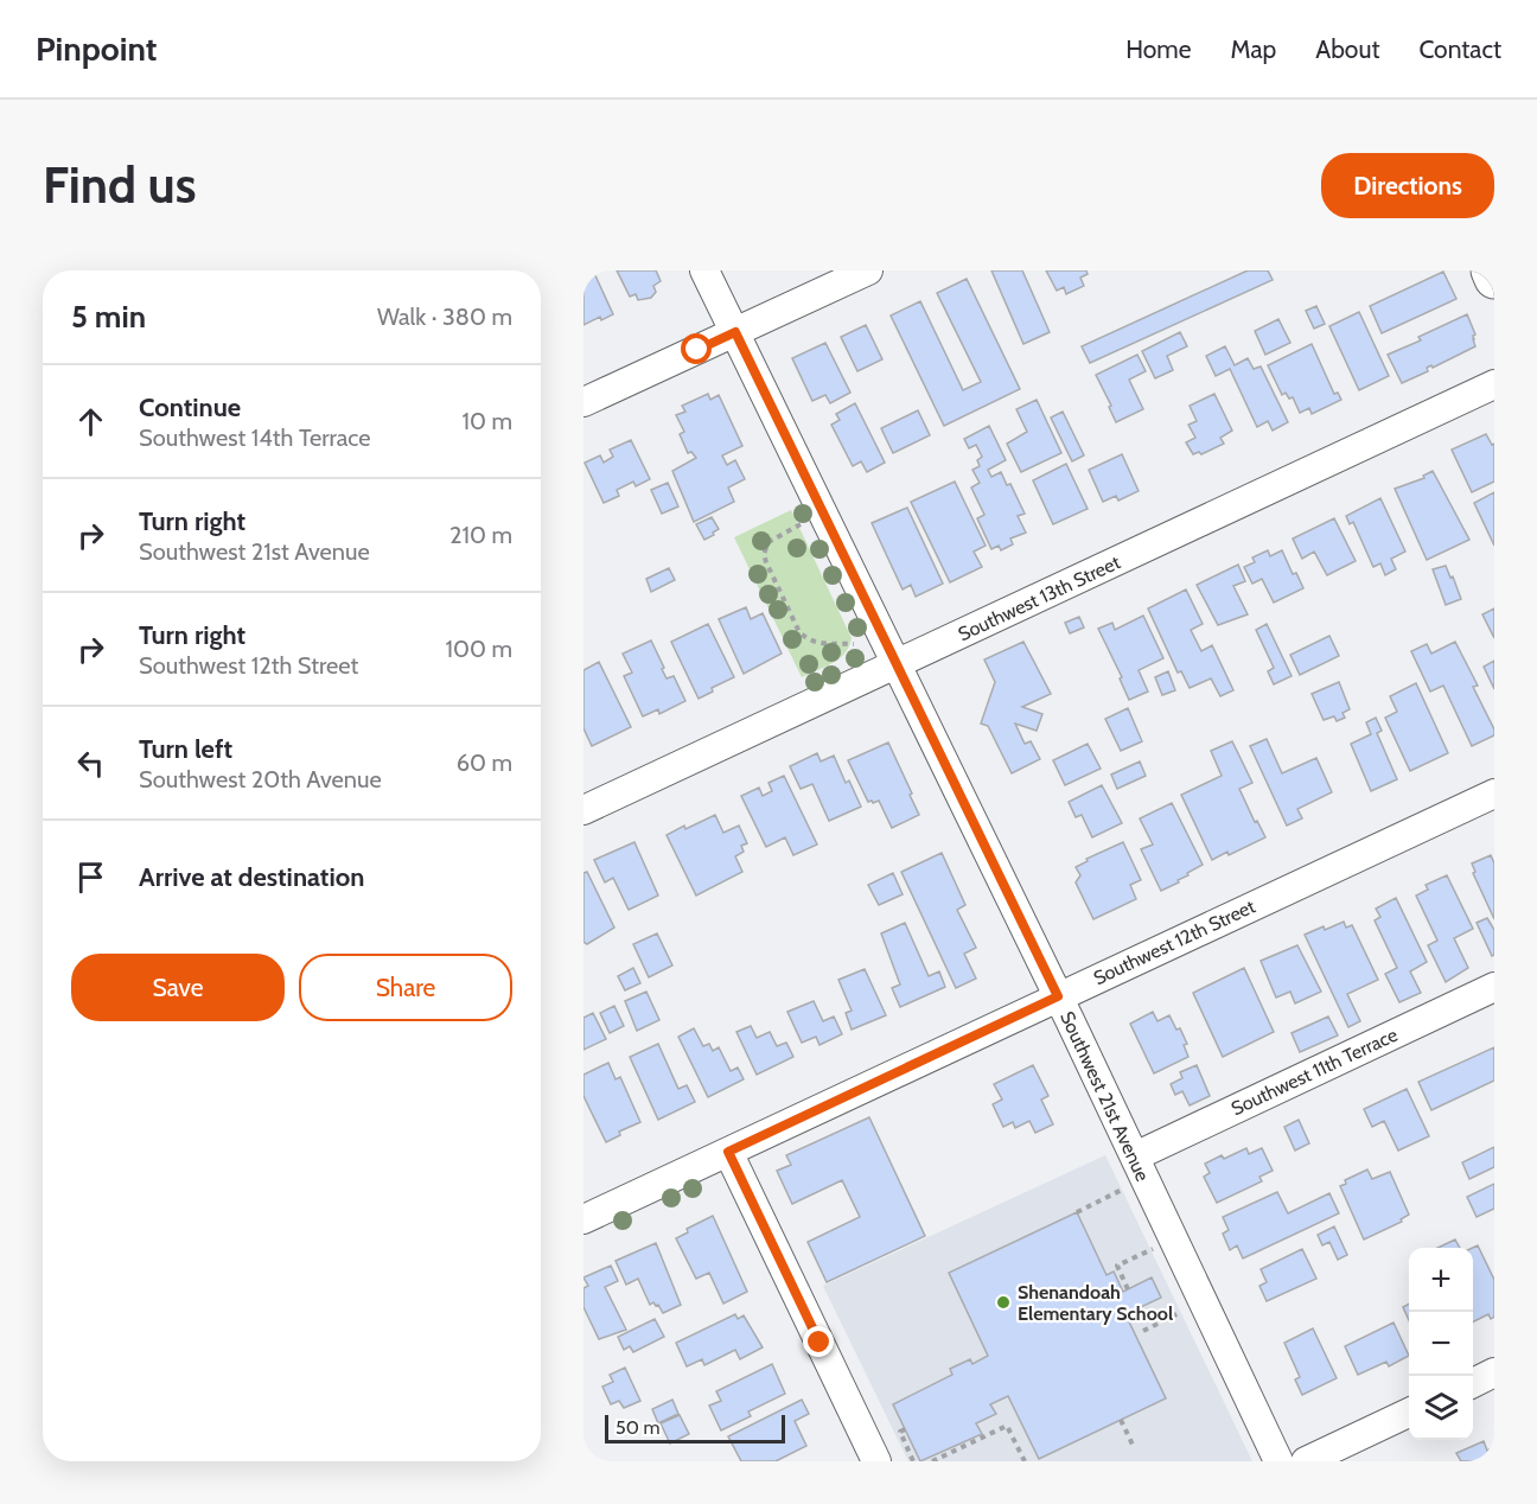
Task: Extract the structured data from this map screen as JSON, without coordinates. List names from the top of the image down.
{
  "streets": {
    "street": [
      "Southwest 13th Street",
      "Southwest 12th Street",
      "Southwest 11th Terrace",
      "Southwest 21st Avenue"
    ]
  },
  "crossings": [
    ["Southwest 13th Street", "Southwest 21st Avenue"],
    ["Southwest 12th Street", "Southwest 21st Avenue"],
    ["Southwest 11th Terrace", "Southwest 21st Avenue"]
  ],
  "places": ["Shenandoah Elementary School"],
  "scale_bar": "50 m",
  "page": {
    "header": "Pinpoint",
    "nav": [
      "Home",
      "Map",
      "About",
      "Contact"
    ],
    "buttons": [
      "Directions",
      ["Save", "Share"]
    ],
    "title": "Find us",
    "heading": ["5 min", "Walk · 380 m"],
    "list": [
      ["Continue", "Southwest 14th Terrace", "10 m"],
      ["Turn right", "Southwest 21st Avenue", "210 m"],
      ["Turn right", "Southwest 12th Street", "100 m"],
      ["Turn left", "Southwest 20th Avenue", "60 m"],
      "Arrive at destination"
    ],
    "map_buttons": ["+", "−"],
    "scale": "50 m"
  }
}
